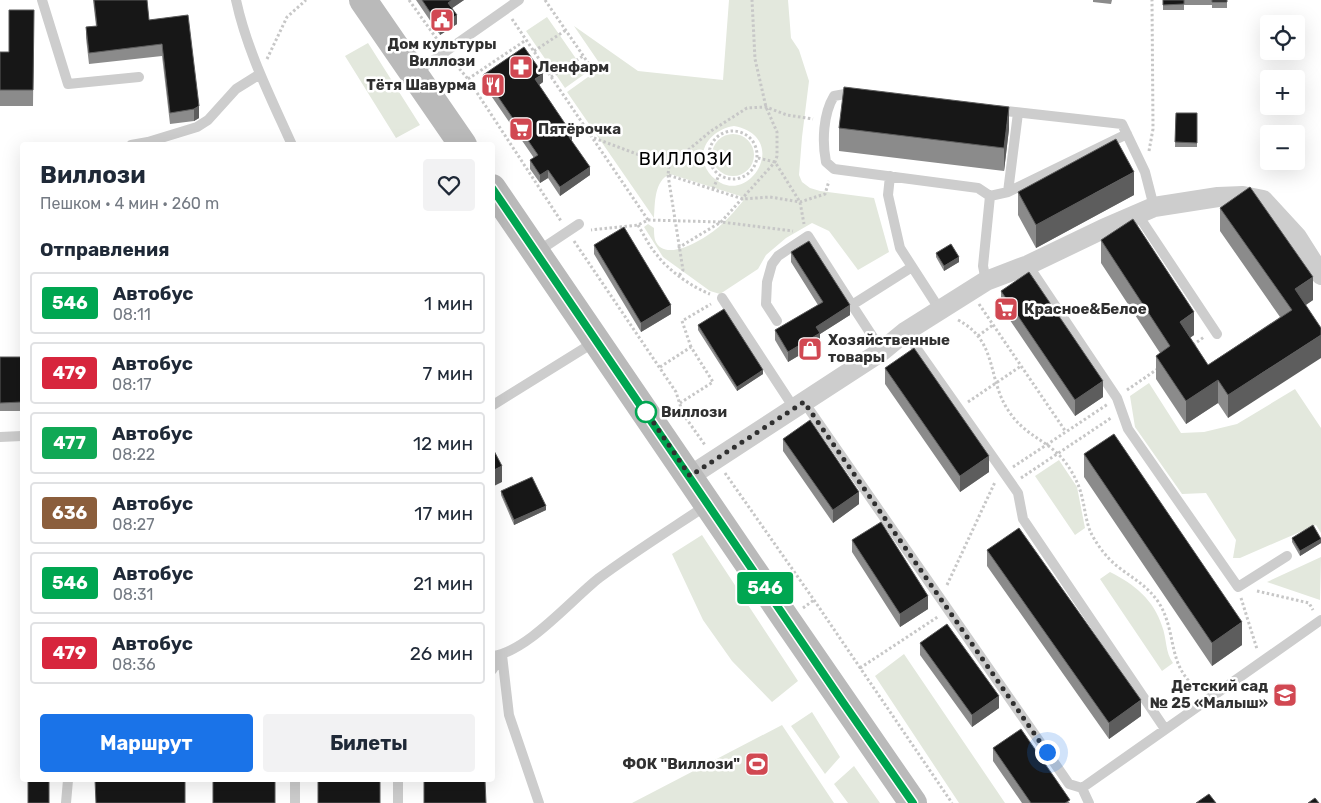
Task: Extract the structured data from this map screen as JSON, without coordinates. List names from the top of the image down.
{
  "districts": ["ВИЛЛОЗИ"],
  "places": {
    "public building": ["Дом культуры Виллози"],
    "pharmacy": ["Ленфарм"],
    "restaurant": ["Тётя Шавурма"],
    "supermarket": ["Пятёрочка", "Красное&Белое"],
    "shop": ["Хозяйственные товары"],
    "other": ["Виллози"],
    "school or university": ["Детский сад № 25 «Малыш»"],
    "sports": ["ФОК \"Виллози\""]
  },
  "lines": ["bus line 546"],
  "page": {
    "on_map": "546",
    "map_buttons": ["+", "−"],
    "heading": [
      ["Виллози", "Пешком · 4 мин · 260 m"],
      "Отправления"
    ],
    "list": [
      {
        "mark": "546",
        "name": "Автобус",
        "note": "08:11",
        "value": "1 мин"
      },
      {
        "mark": "479",
        "name": "Автобус",
        "note": "08:17",
        "value": "7 мин"
      },
      {
        "mark": "477",
        "name": "Автобус",
        "note": "08:22",
        "value": "12 мин"
      },
      {
        "mark": "636",
        "name": "Автобус",
        "note": "08:27",
        "value": "17 мин"
      },
      {
        "mark": "546",
        "name": "Автобус",
        "note": "08:31",
        "value": "21 мин"
      },
      {
        "mark": "479",
        "name": "Автобус",
        "note": "08:36",
        "value": "26 мин"
      }
    ],
    "buttons": ["Маршрут", "Билеты"]
  }
}
